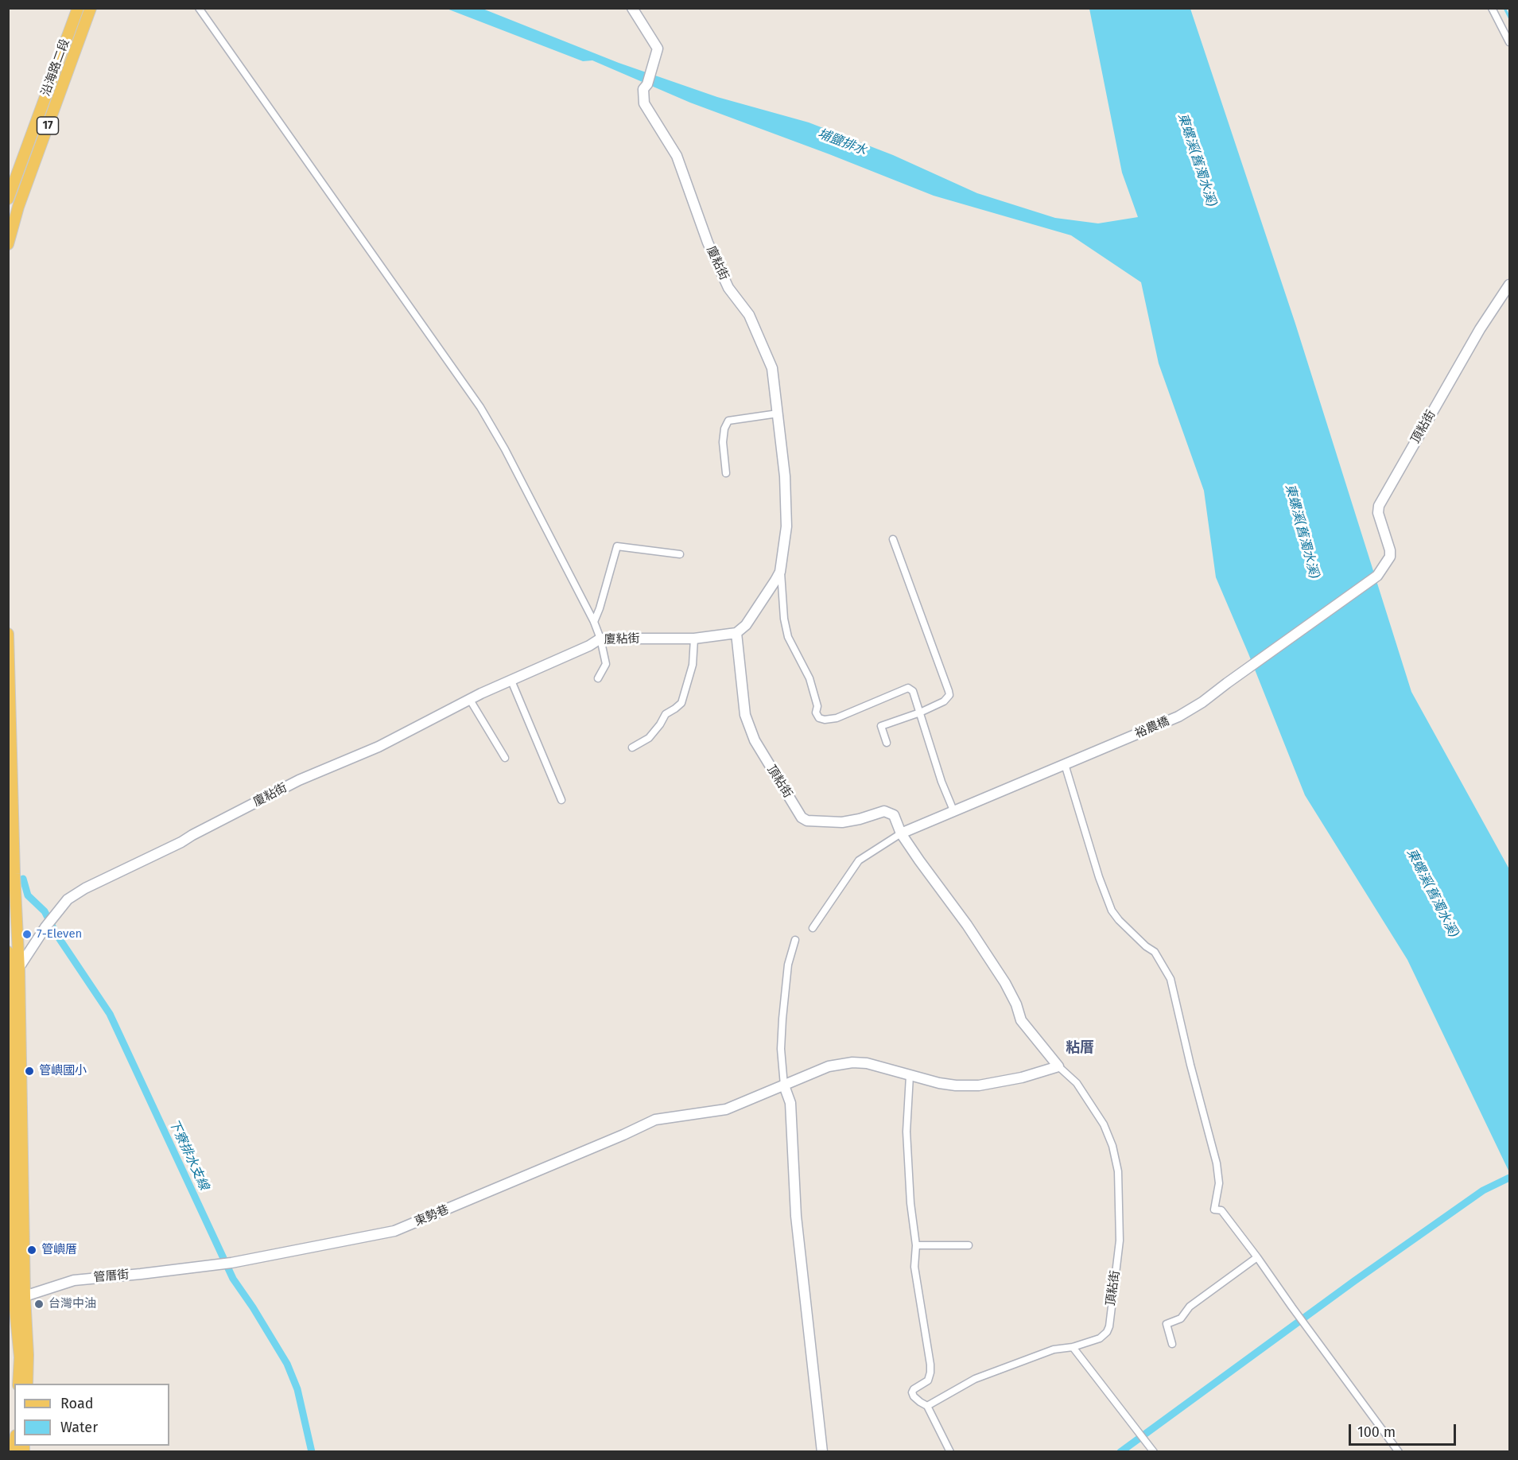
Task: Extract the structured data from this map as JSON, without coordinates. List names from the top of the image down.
{
  "streets": {
    "main road": ["沿海路二段", "17"],
    "street": [
      "廈粘街",
      "頂粘街",
      "裕農橋",
      "東勢巷",
      "管厝街"
    ]
  },
  "crossings": [
    ["廈粘街", "頂粘街"],
    ["頂粘街", "裕農橋"],
    ["東勢巷", "管厝街"]
  ],
  "districts": ["粘厝"],
  "water": ["埔鹽排水", "東螺溪(舊濁水溪)", "下寮排水支線"],
  "places": [
    "7-Eleven",
    "管嶼國小",
    "管嶼厝",
    "台灣中油"
  ],
  "legend": ["Road", "Water"],
  "scale_bar": "100 m"
}
